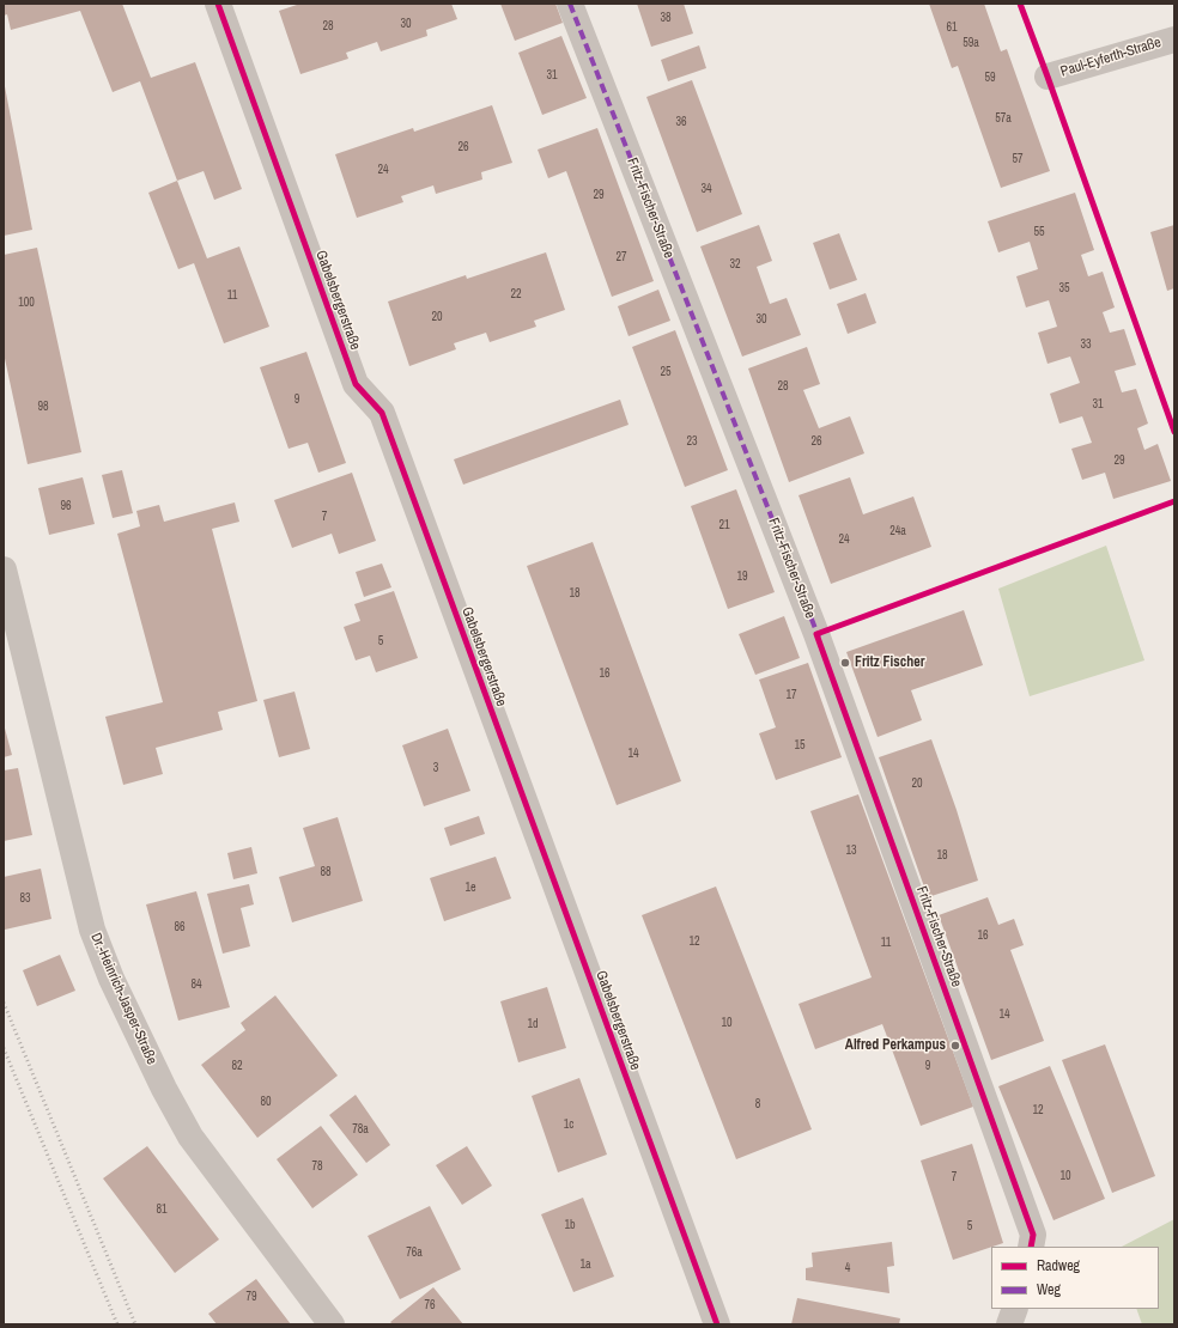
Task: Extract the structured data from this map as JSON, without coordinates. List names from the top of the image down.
{
  "streets": {
    "street": [
      "Paul-Eyferth-Straße",
      "Fritz-Fischer-Straße",
      "Gabelsbergerstraße",
      "Dr.-Heinrich-Jasper-Straße"
    ]
  },
  "places": ["Fritz Fischer", "Alfred Perkampus"],
  "house_numbers": [
    "38",
    "30",
    "28",
    "61",
    "59a",
    "31",
    "59",
    "57a",
    "36",
    "26",
    "57",
    "24",
    "34",
    "29",
    "55",
    "27",
    "32",
    "35",
    "22",
    "11",
    "100",
    "20",
    "30",
    "33",
    "25",
    "28",
    "9",
    "31",
    "98",
    "23",
    "26",
    "29",
    "96",
    "7",
    "21",
    "24a",
    "24",
    "19",
    "18",
    "5",
    "16",
    "17",
    "15",
    "14",
    "3",
    "20",
    "13",
    "18",
    "88",
    "1e",
    "83",
    "86",
    "16",
    "12",
    "11",
    "84",
    "14",
    "10",
    "1d",
    "82",
    "9",
    "80",
    "8",
    "12",
    "1c",
    "78a",
    "78",
    "10",
    "7",
    "81",
    "1b",
    "5",
    "76a",
    "1a",
    "4",
    "79",
    "76"
  ],
  "legend": ["Radweg", "Weg"]
}
